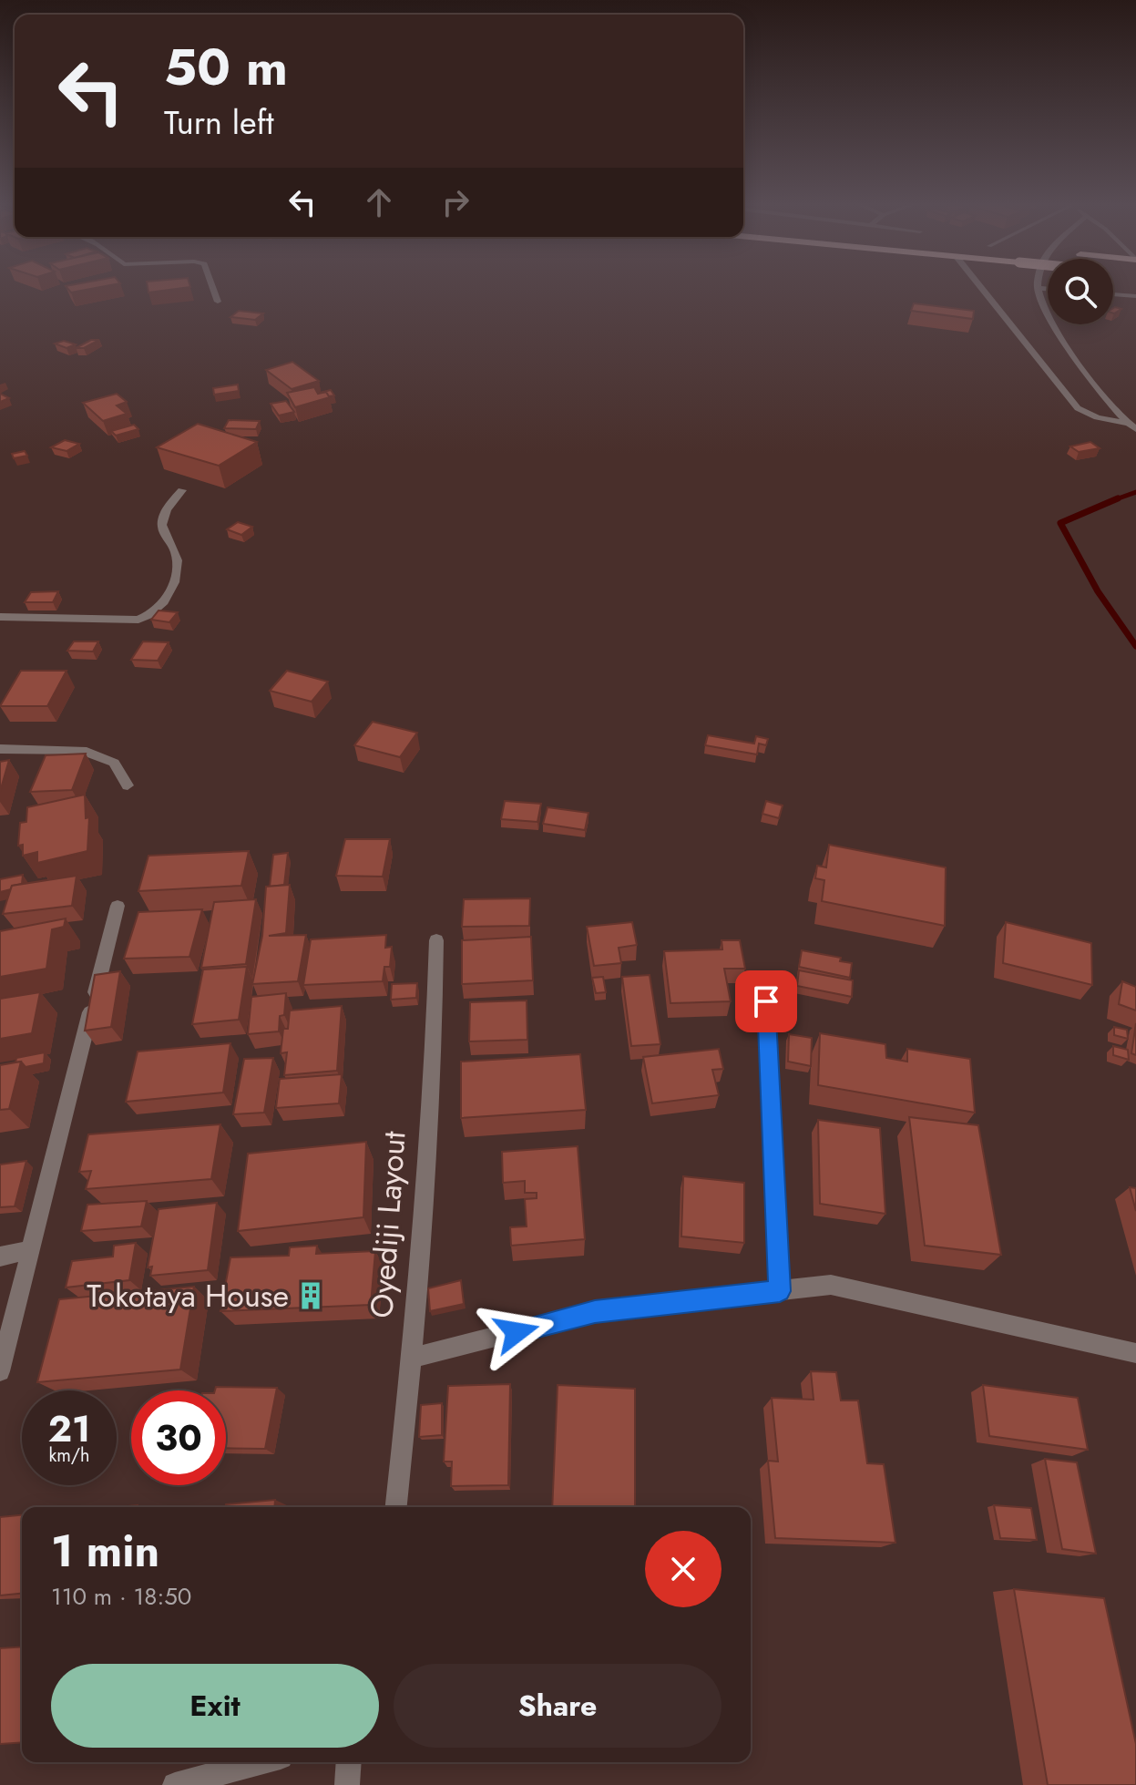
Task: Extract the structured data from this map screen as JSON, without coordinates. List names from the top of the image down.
{
  "streets": {
    "street": ["Oyediji Layout"]
  },
  "places": {
    "building": ["Tokotaya House"]
  },
  "page": {
    "turn": ["50 m", "Turn left"],
    "speed": "21 km/h",
    "limit": "30",
    "heading": ["1 min", "110 m · 18:50"],
    "buttons": ["Exit", "Share"]
  }
}
